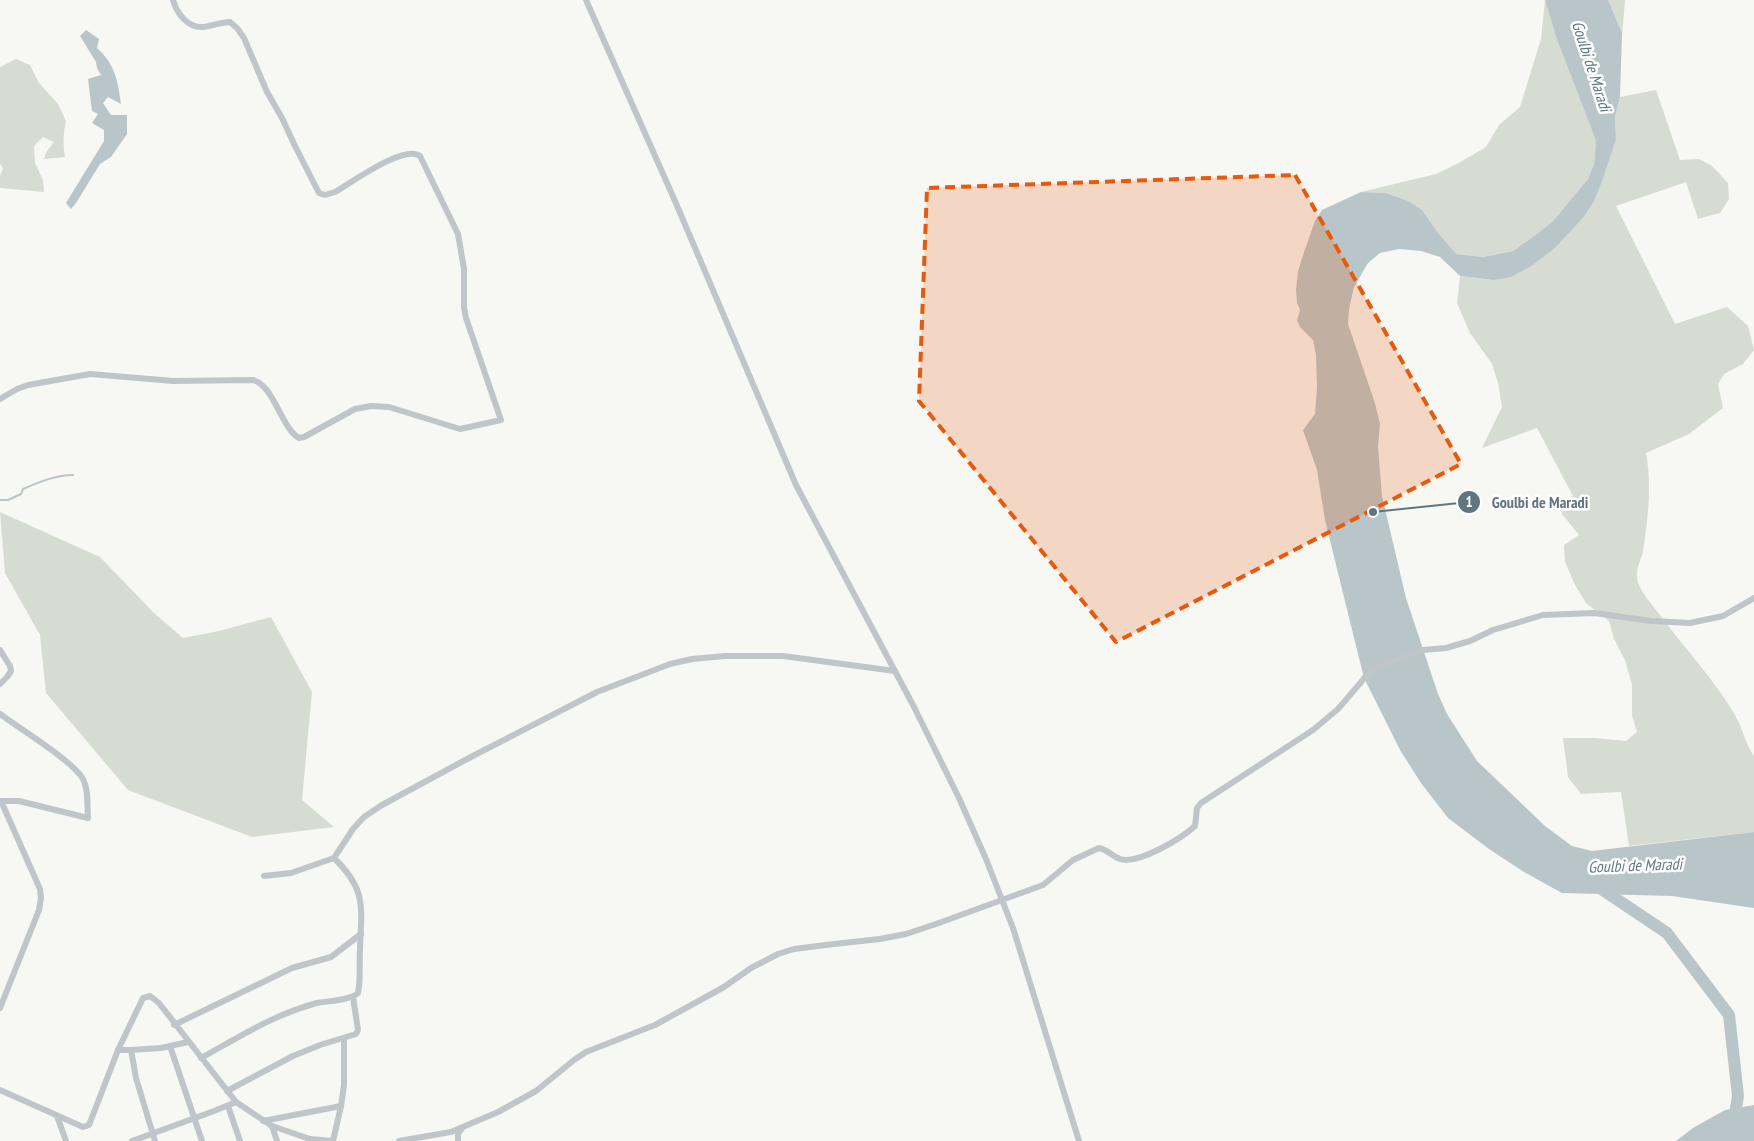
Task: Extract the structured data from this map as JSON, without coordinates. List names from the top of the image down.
{
  "water": ["Goulbi de Maradi"],
  "places": ["Goulbi de Maradi"]
}
